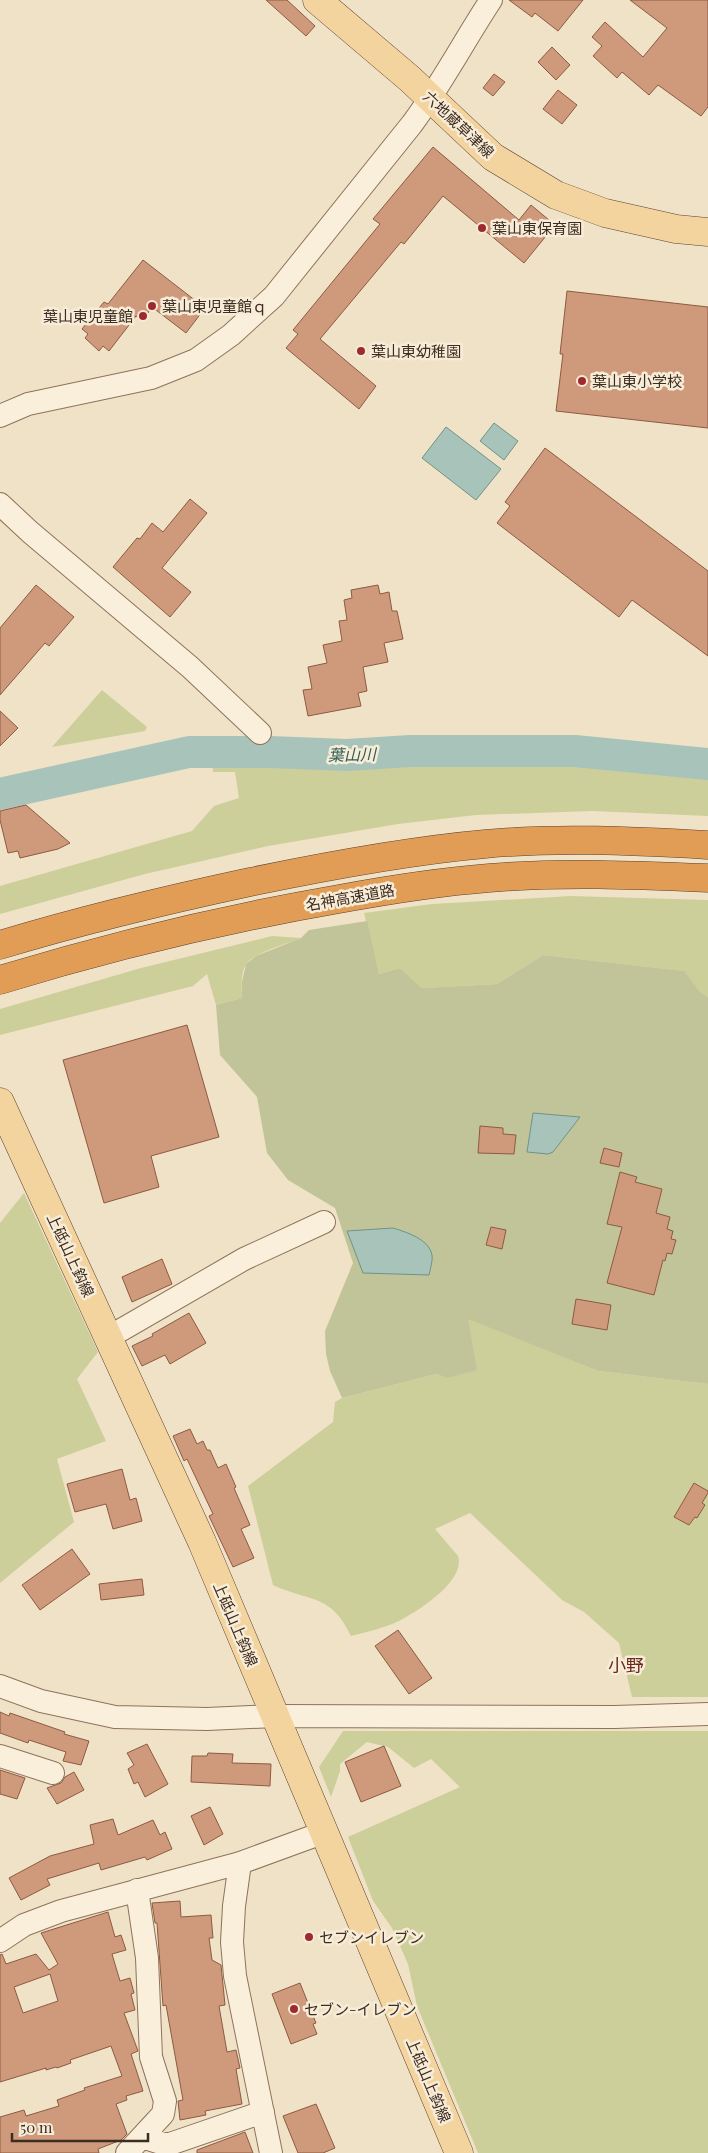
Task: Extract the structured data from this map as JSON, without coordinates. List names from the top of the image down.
{
  "streets": {
    "highway": ["名神高速道路"],
    "main road": ["六地蔵草津線", "上砥山上鈎線"]
  },
  "districts": ["小野"],
  "water": ["葉山川"],
  "places": [
    "葉山東保育園",
    "葉山東児童館ｑ",
    "葉山東児童館",
    "葉山東幼稚園",
    "葉山東小学校",
    "セブンイレブン",
    "セブン-イレブン"
  ],
  "scale_bar": "50 m"
}
